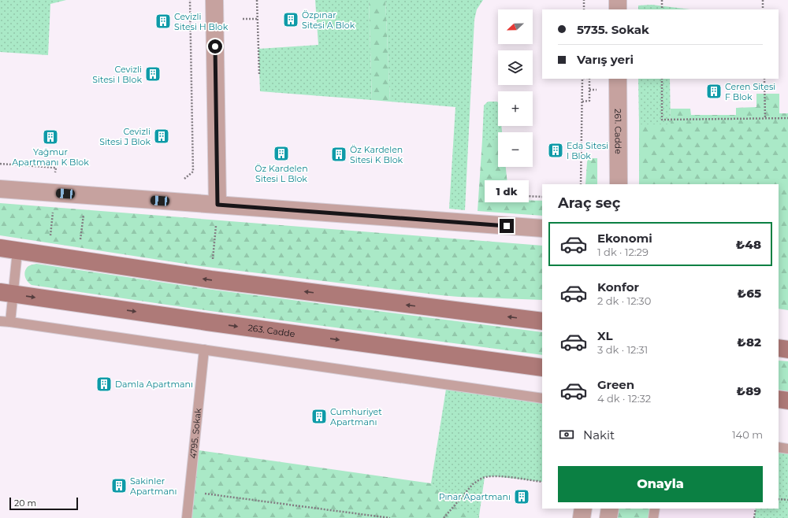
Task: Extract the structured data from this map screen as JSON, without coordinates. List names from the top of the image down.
{
  "streets": {
    "main road": ["263. Cadde"],
    "street": ["261. Cadde"],
    "lane": ["4795. Sokak"]
  },
  "places": {
    "building": [
      "Özpınar Sitesi A Blok",
      "Cevizli Sitesi H Blok",
      "Cevizli Sitesi I Blok",
      "Ceren Sitesi F Blok",
      "Cevizli Sitesi J Blok",
      "Yağmur Apartmanı K Blok",
      "Eda Sitesi I Blok",
      "Öz Kardelen Sitesi L Blok",
      "Öz Kardelen Sitesi K Blok",
      "Damla Apartmanı",
      "Cumhuriyet Apartmanı",
      "Sakinler Apartmanı",
      "Pınar Apartmanı"
    ]
  },
  "scale_bar": "20 m",
  "north": "left",
  "page": {
    "map_buttons": ["+", "−"],
    "banner": ["5735. Sokak", "Varış yeri"],
    "bubble": "1 dk",
    "heading": "Araç seç",
    "list": [
      {
        "name": "Ekonomi",
        "note": "1 dk · 12:29",
        "value": "₺48"
      },
      {
        "name": "Konfor",
        "note": "2 dk · 12:30",
        "value": "₺65"
      },
      {
        "name": "XL",
        "note": "3 dk · 12:31",
        "value": "₺82"
      },
      {
        "name": "Green",
        "note": "4 dk · 12:32",
        "value": "₺89"
      }
    ],
    "pay": ["Nakit", "140 m"],
    "buttons": "Onayla",
    "scale": "20 m"
  }
}
